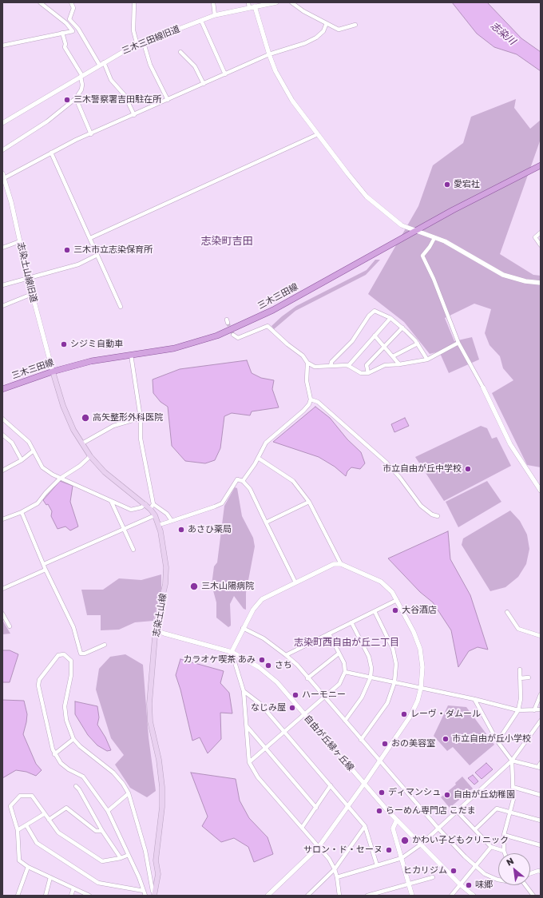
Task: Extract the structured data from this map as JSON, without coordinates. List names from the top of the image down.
{
  "streets": {
    "main road": ["三木三田線", "志染土山線"],
    "street": ["三木三田線旧道", "志染土山線旧道", "自由が丘緑ヶ丘線"]
  },
  "crossings": [
    ["志染土山線旧道", "三木三田線"],
    ["志染土山線旧道", "志染土山線"],
    ["三木三田線", "志染土山線"],
    ["志染土山線", "自由が丘緑ヶ丘線"]
  ],
  "districts": ["志染町吉田", "志染町西自由が丘二丁目"],
  "water": ["志染川"],
  "places": [
    "三木警察署吉田駐在所",
    "愛宕社",
    "三木市立志染保育所",
    "シジミ自動車",
    "高矢整形外科医院",
    "市立自由が丘中学校",
    "あさひ薬局",
    "三木山陽病院",
    "大谷酒店",
    "カラオケ喫茶 あみ",
    "さち",
    "ハーモニー",
    "なじみ屋",
    "レーヴ・ダムール",
    "市立自由が丘小学校",
    "おの美容室",
    "ディマンシュ",
    "自由が丘幼稚園",
    "らーめん専門店 こだま",
    "かわい子どもクリニック",
    "サロン・ド・セーヌ",
    "ヒカリジム",
    "味郷"
  ],
  "north": "top left"
}
